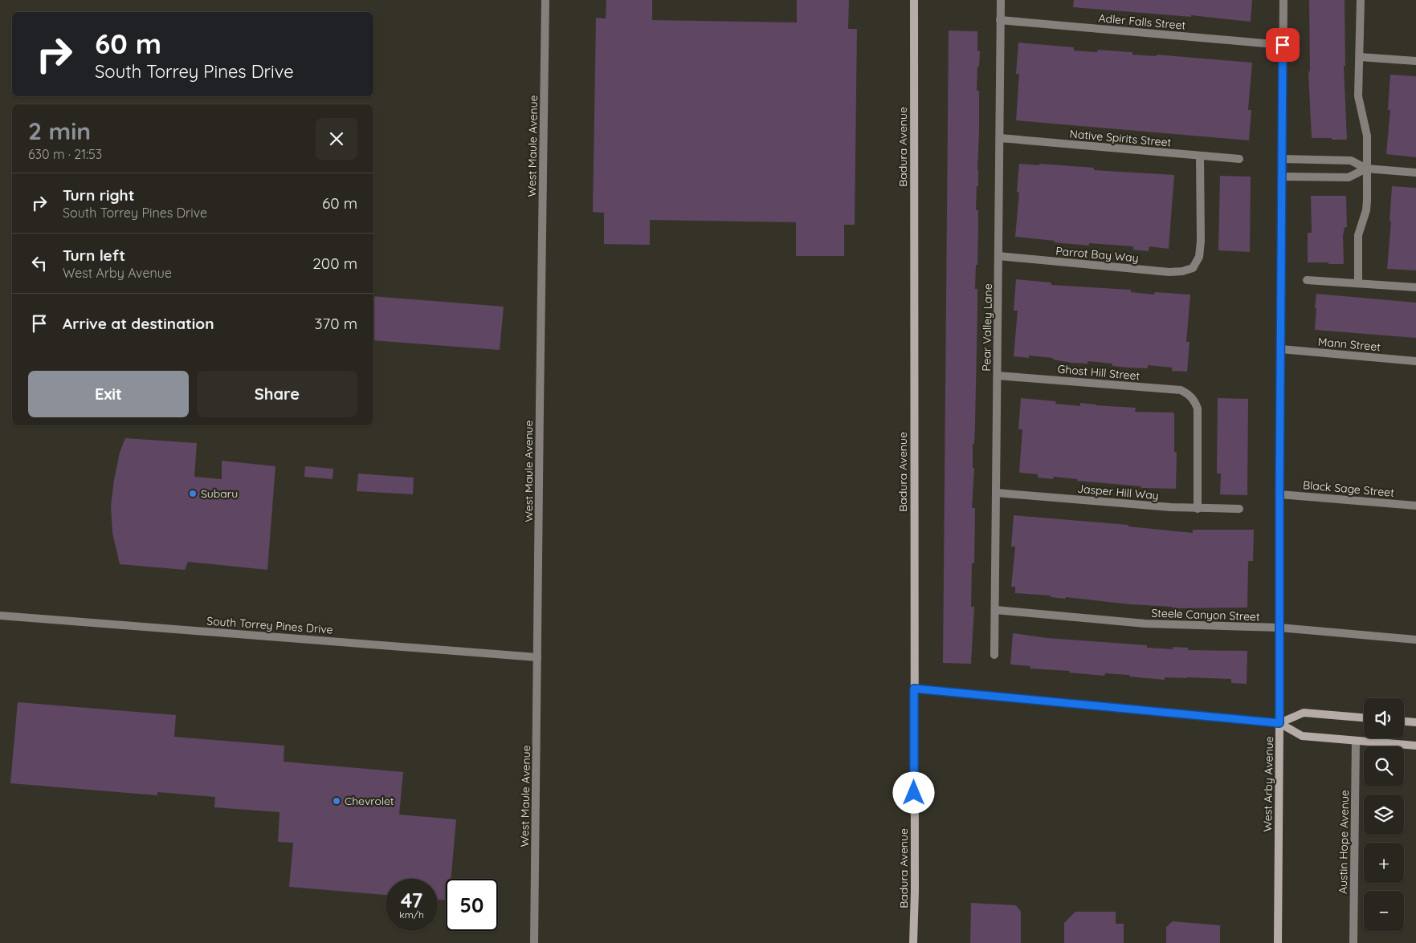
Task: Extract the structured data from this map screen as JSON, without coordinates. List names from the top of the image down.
{
  "streets": {
    "main road": ["Badura Avenue", "West Arby Avenue"],
    "street": [
      "Adler Falls Street",
      "Native Spirits Street",
      "West Maule Avenue",
      "Parrot Bay Way",
      "Pear Valley Lane",
      "Mann Street",
      "Ghost Hill Street",
      "Black Sage Street",
      "Jasper Hill Way",
      "Steele Canyon Street",
      "South Torrey Pines Drive",
      "Austin Hope Avenue"
    ]
  },
  "crossings": [
    ["Adler Falls Street", "Pear Valley Lane"],
    ["Adler Falls Street", "West Arby Avenue"],
    ["Native Spirits Street", "Parrot Bay Way"],
    ["Native Spirits Street", "Pear Valley Lane"],
    ["West Maule Avenue", "South Torrey Pines Drive"],
    ["Parrot Bay Way", "Pear Valley Lane"],
    ["Pear Valley Lane", "Ghost Hill Street"],
    ["Pear Valley Lane", "Jasper Hill Way"],
    ["Pear Valley Lane", "Steele Canyon Street"],
    ["Mann Street", "West Arby Avenue"],
    ["Ghost Hill Street", "Jasper Hill Way"],
    ["Black Sage Street", "West Arby Avenue"],
    ["Steele Canyon Street", "West Arby Avenue"]
  ],
  "places": ["Subaru", "Chevrolet"],
  "page": {
    "turn": ["60 m", "South Torrey Pines Drive"],
    "heading": ["2 min", "630 m · 21:53"],
    "list": [
      {
        "name": "Turn right",
        "note": "South Torrey Pines Drive",
        "value": "60 m"
      },
      {
        "name": "Turn left",
        "note": "West Arby Avenue",
        "value": "200 m"
      },
      {
        "name": "Arrive at destination",
        "value": "370 m"
      }
    ],
    "buttons": ["Exit", "Share"],
    "map_buttons": ["+", "−"],
    "speed": "47 km/h",
    "limit": "50"
  }
}
